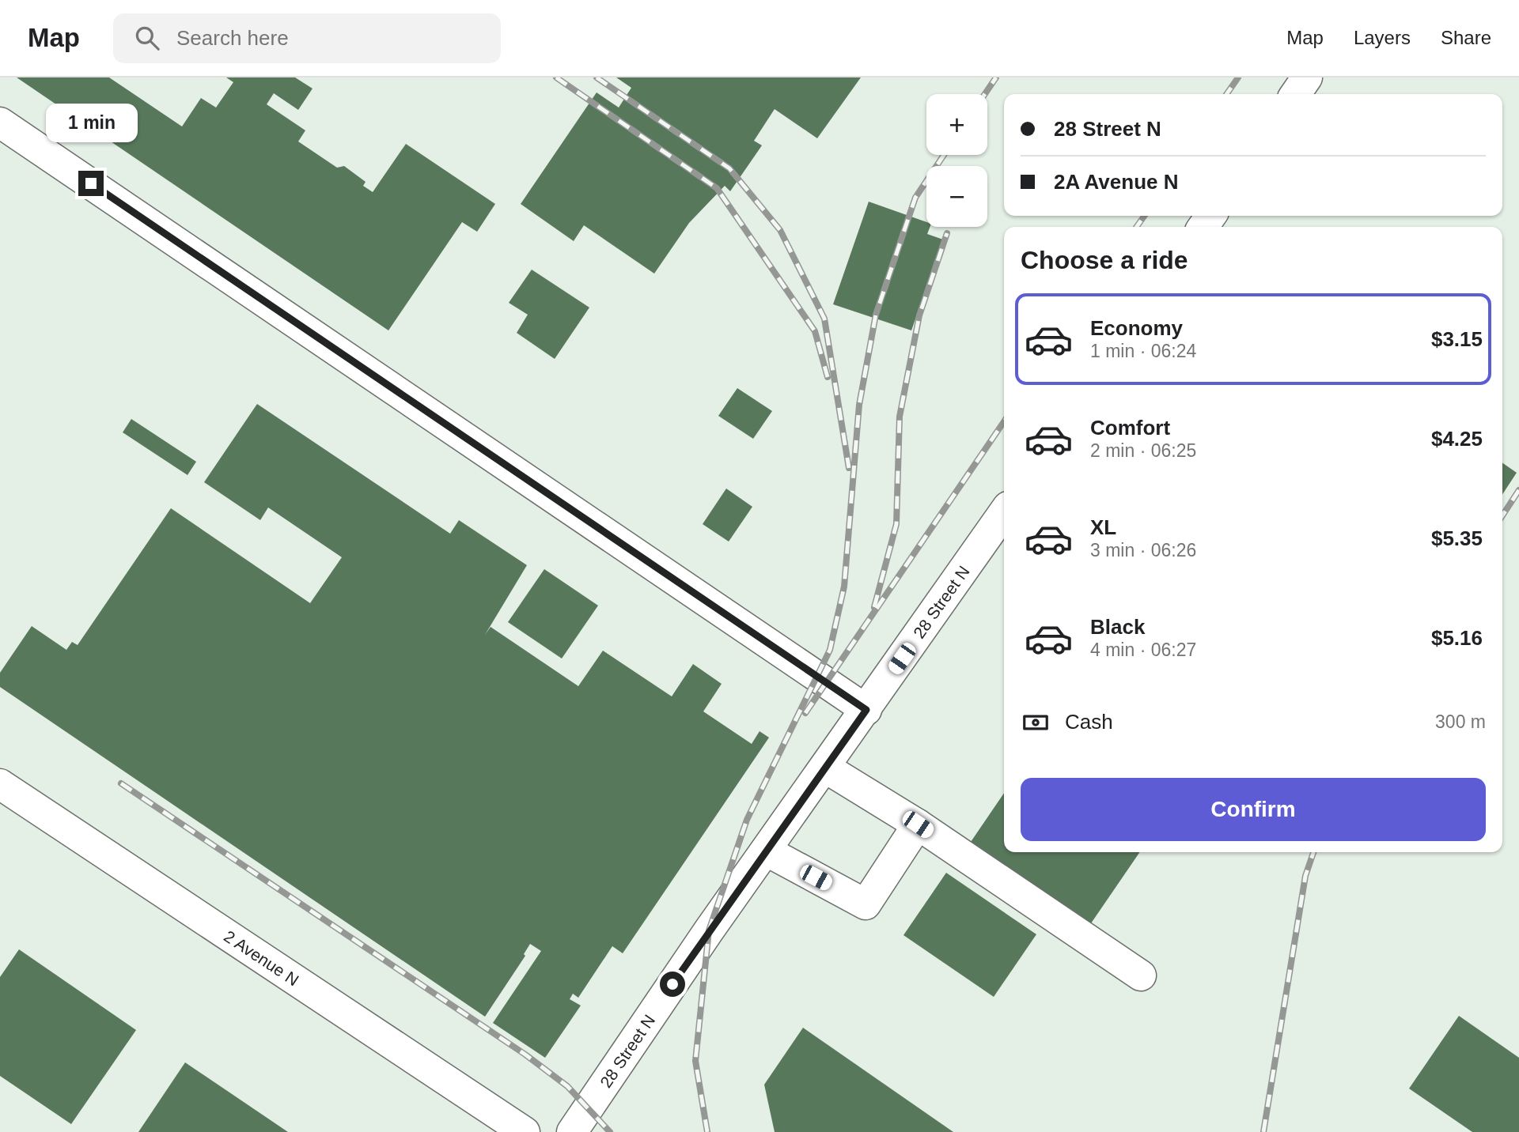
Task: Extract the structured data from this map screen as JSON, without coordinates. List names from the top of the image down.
{
  "streets": {
    "street": ["28 Street N", "2 Avenue N"]
  },
  "page": {
    "header": "Map",
    "search": "Search here",
    "nav": ["Map", "Layers", "Share"],
    "map_buttons": ["+", "−"],
    "banner": ["28 Street N", "2A Avenue N"],
    "bubble": "1 min",
    "heading": "Choose a ride",
    "list": [
      {
        "name": "Economy",
        "note": "1 min · 06:24",
        "value": "$3.15"
      },
      {
        "name": "Comfort",
        "note": "2 min · 06:25",
        "value": "$4.25"
      },
      {
        "name": "XL",
        "note": "3 min · 06:26",
        "value": "$5.35"
      },
      {
        "name": "Black",
        "note": "4 min · 06:27",
        "value": "$5.16"
      }
    ],
    "pay": ["Cash", "300 m"],
    "buttons": "Confirm"
  }
}
